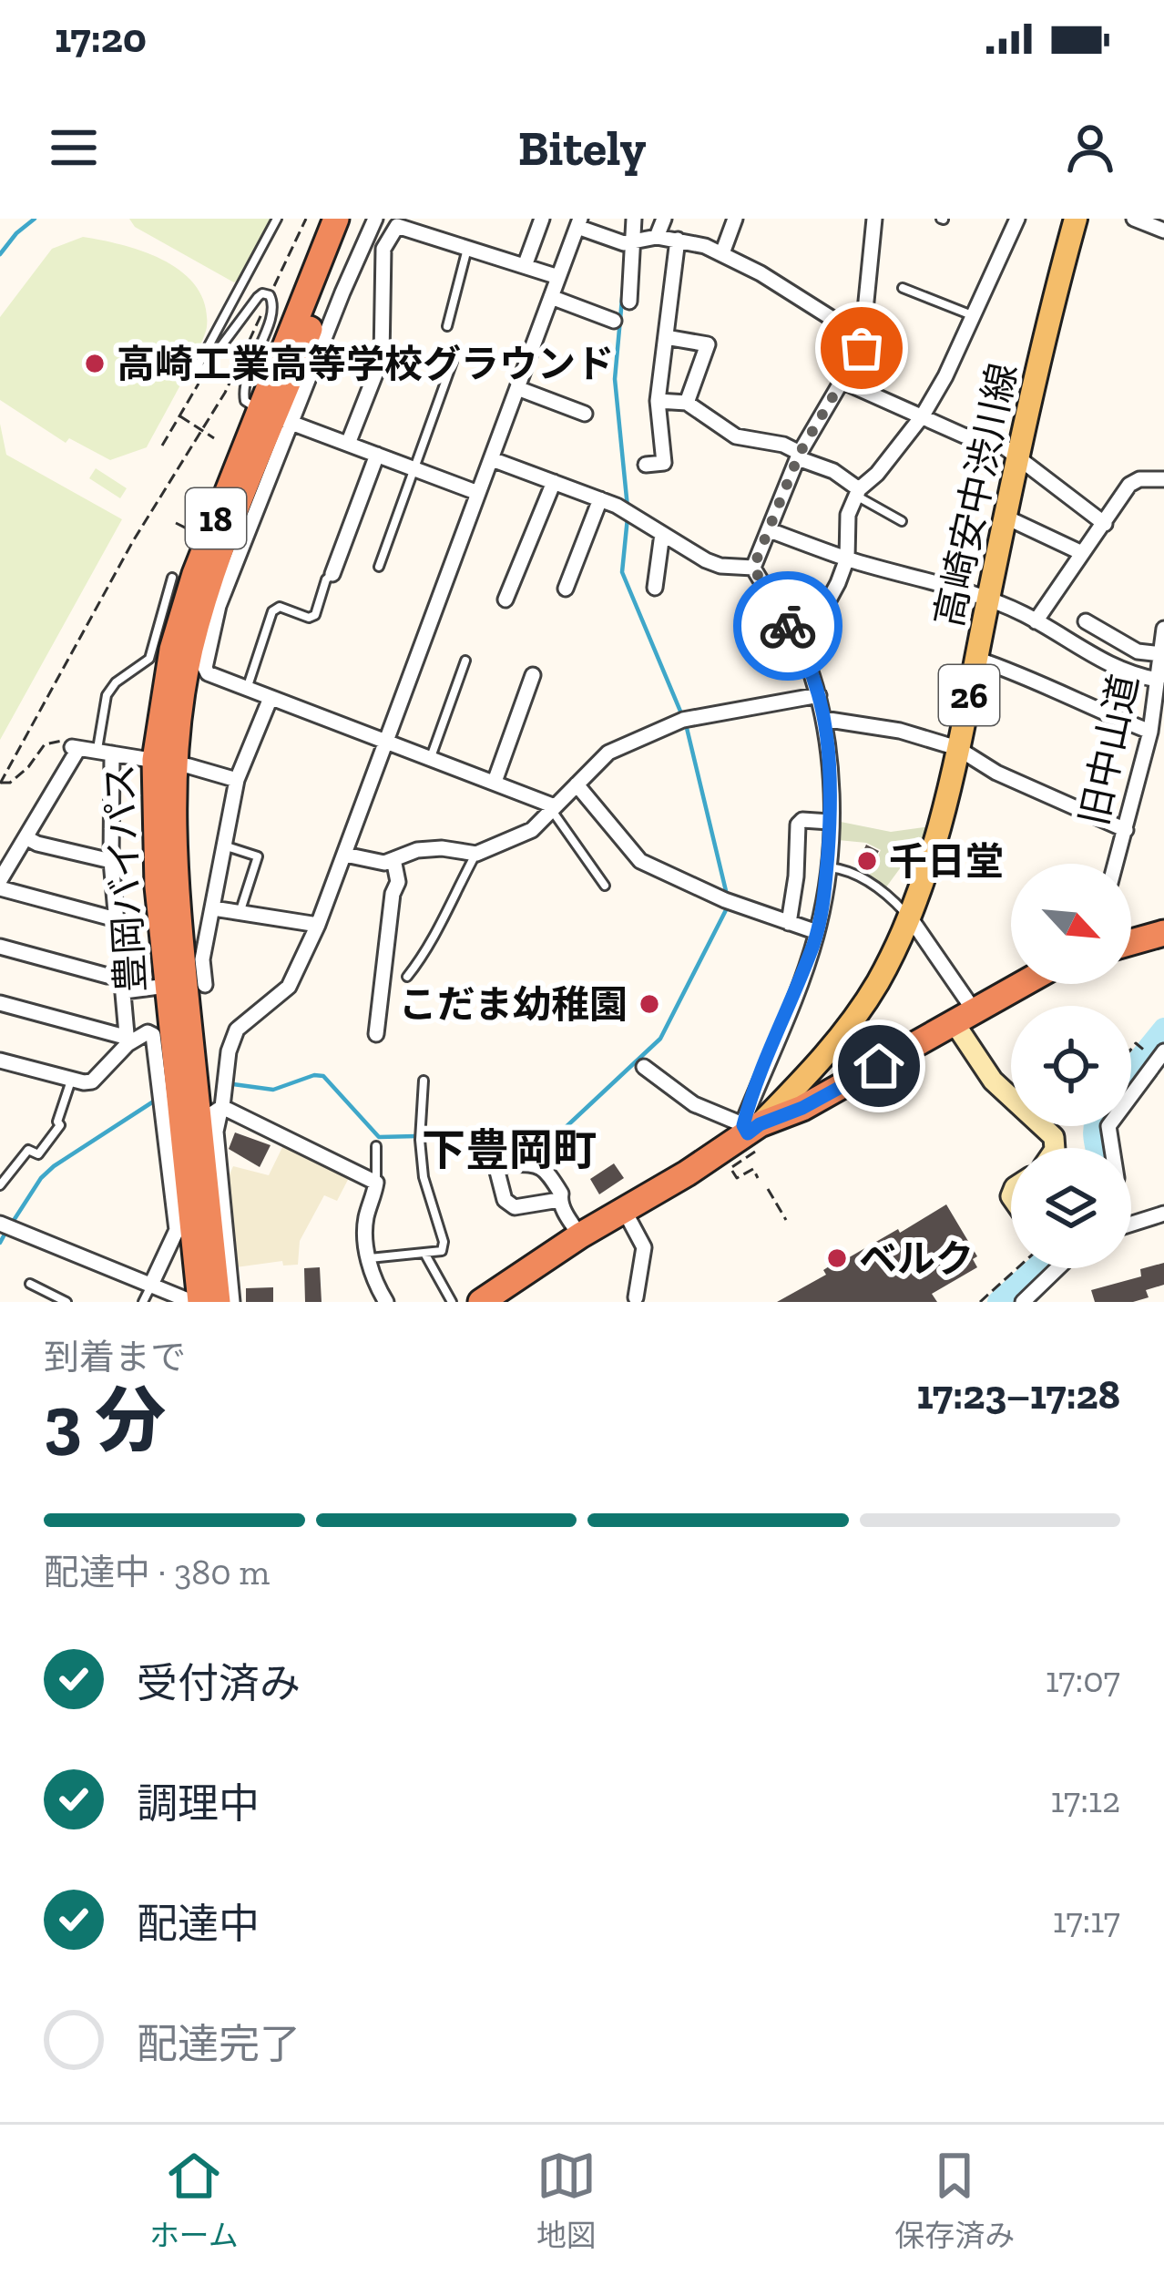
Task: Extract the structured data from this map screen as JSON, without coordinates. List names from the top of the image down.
{
  "streets": {
    "highway": ["18", "豊岡バイパス"],
    "main road": ["高崎安中渋川線", "26"],
    "street": ["旧中山道"]
  },
  "districts": ["下豊岡町"],
  "places": [
    "高崎工業高等学校グラウンド",
    "千日堂",
    "こだま幼稚園",
    "ベルク"
  ],
  "north": "bottom right",
  "page": {
    "status": "17:20",
    "header": "Bitely",
    "heading": ["3 分", "到着まで", "17:23–17:28"],
    "bar": "配達中 · 380 m",
    "list": [
      ["受付済み", "17:07"],
      ["調理中", "17:12"],
      ["配達中", "17:17"],
      "配達完了"
    ],
    "tabs": ["ホーム", "地図", "保存済み"]
  }
}
